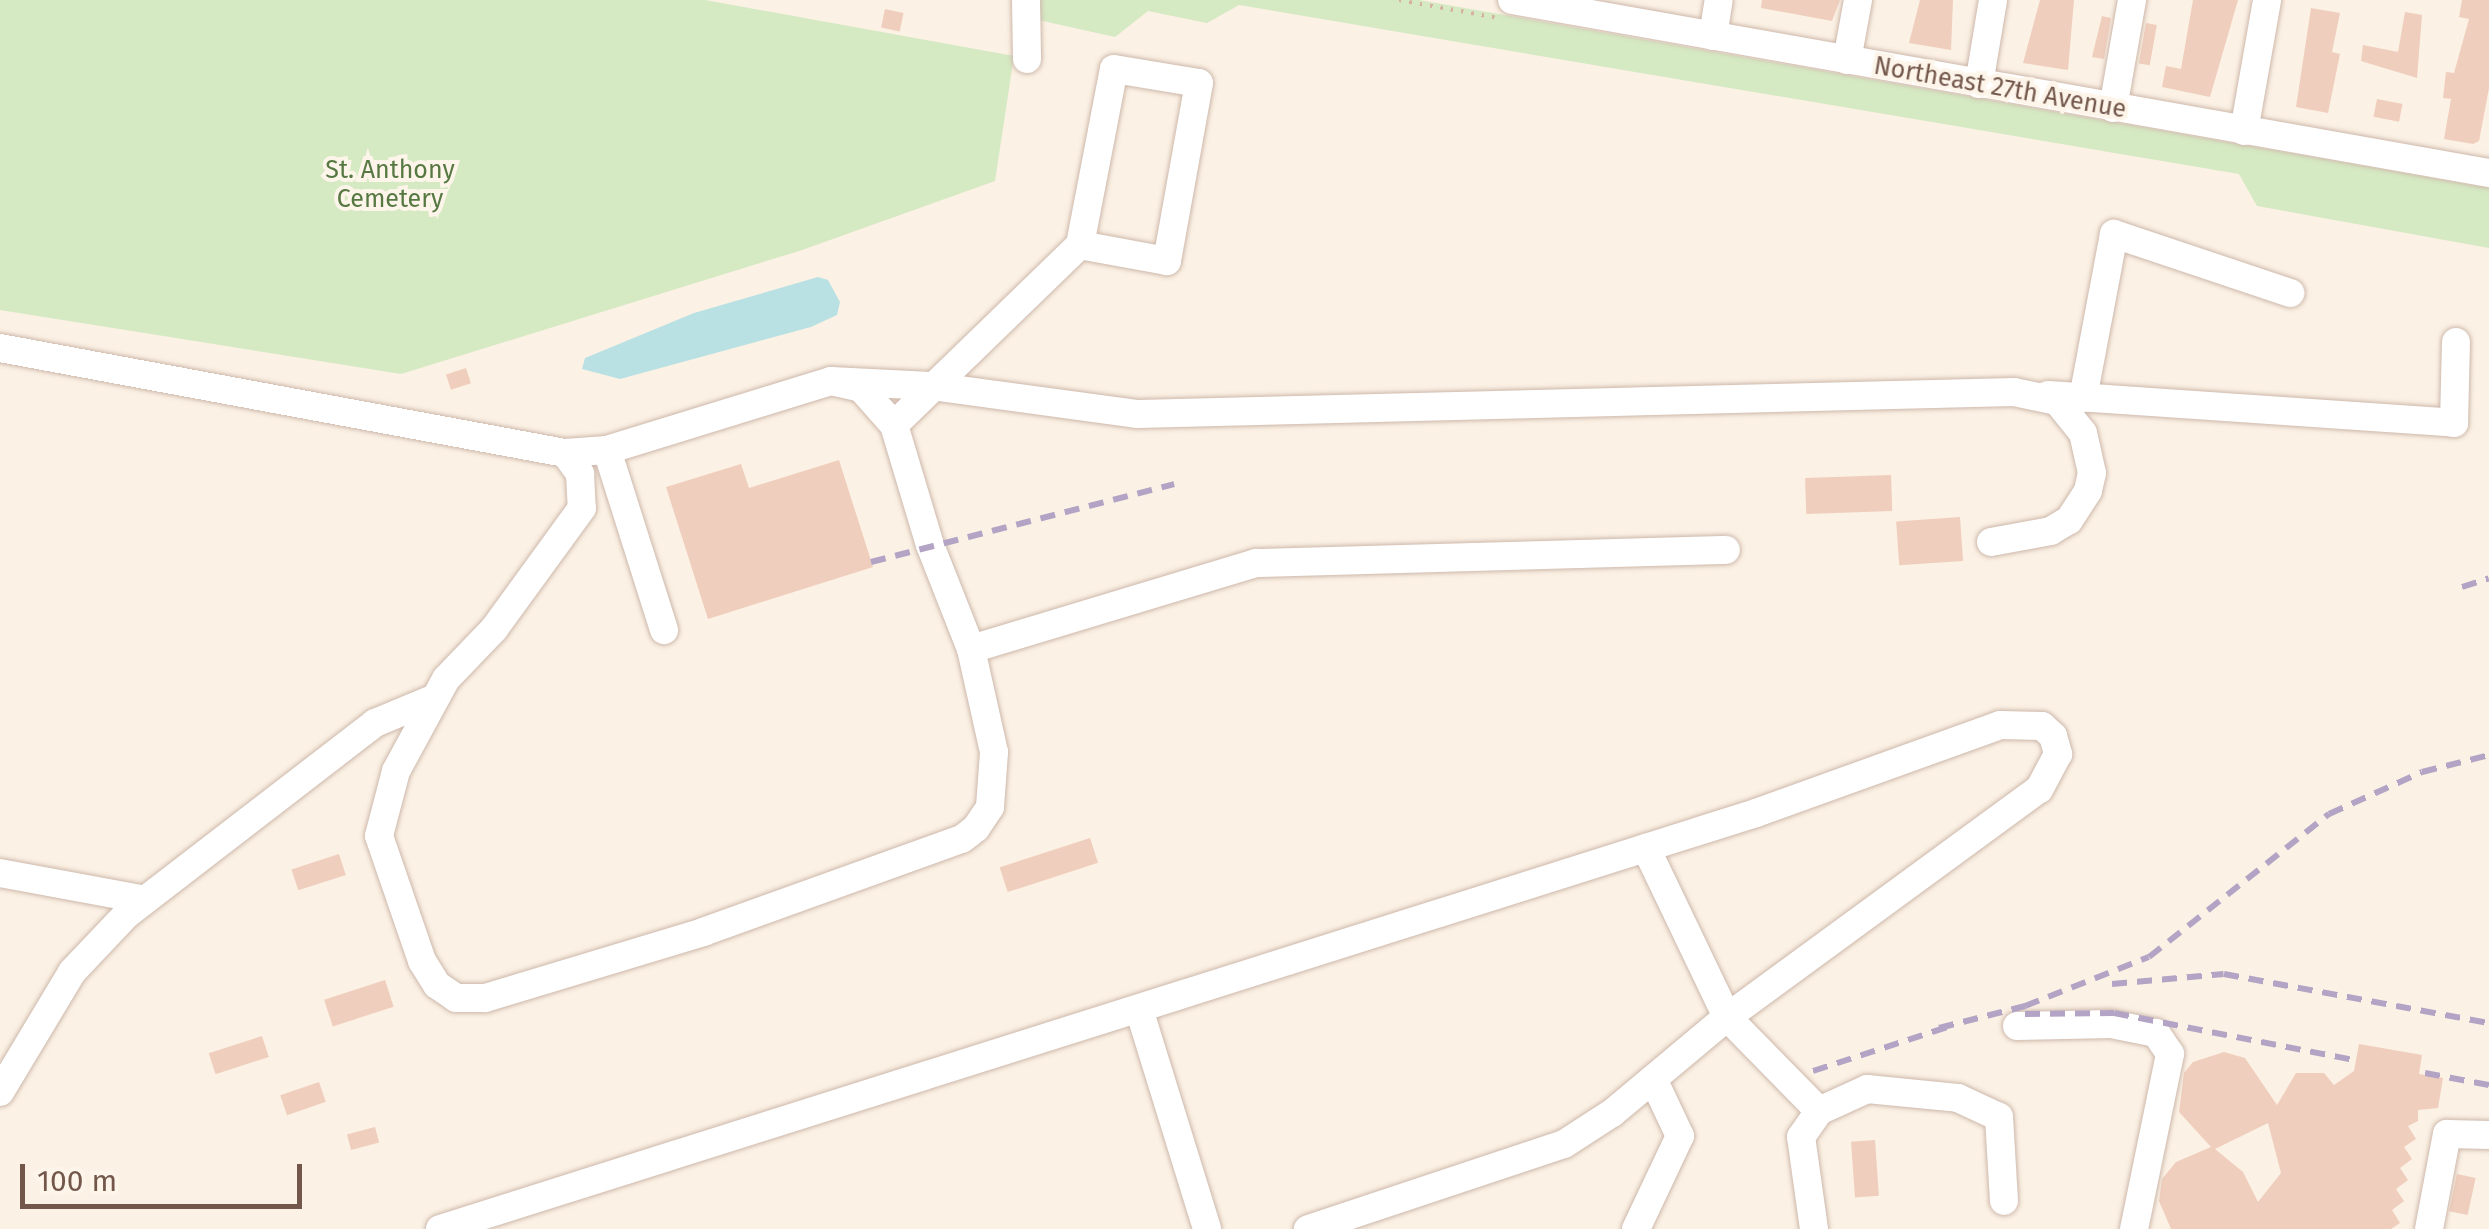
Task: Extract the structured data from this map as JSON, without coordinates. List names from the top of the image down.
{
  "streets": {
    "street": ["Northeast 27th Avenue"]
  },
  "parks": ["St. Anthony Cemetery"],
  "scale_bar": "100 m"
}
